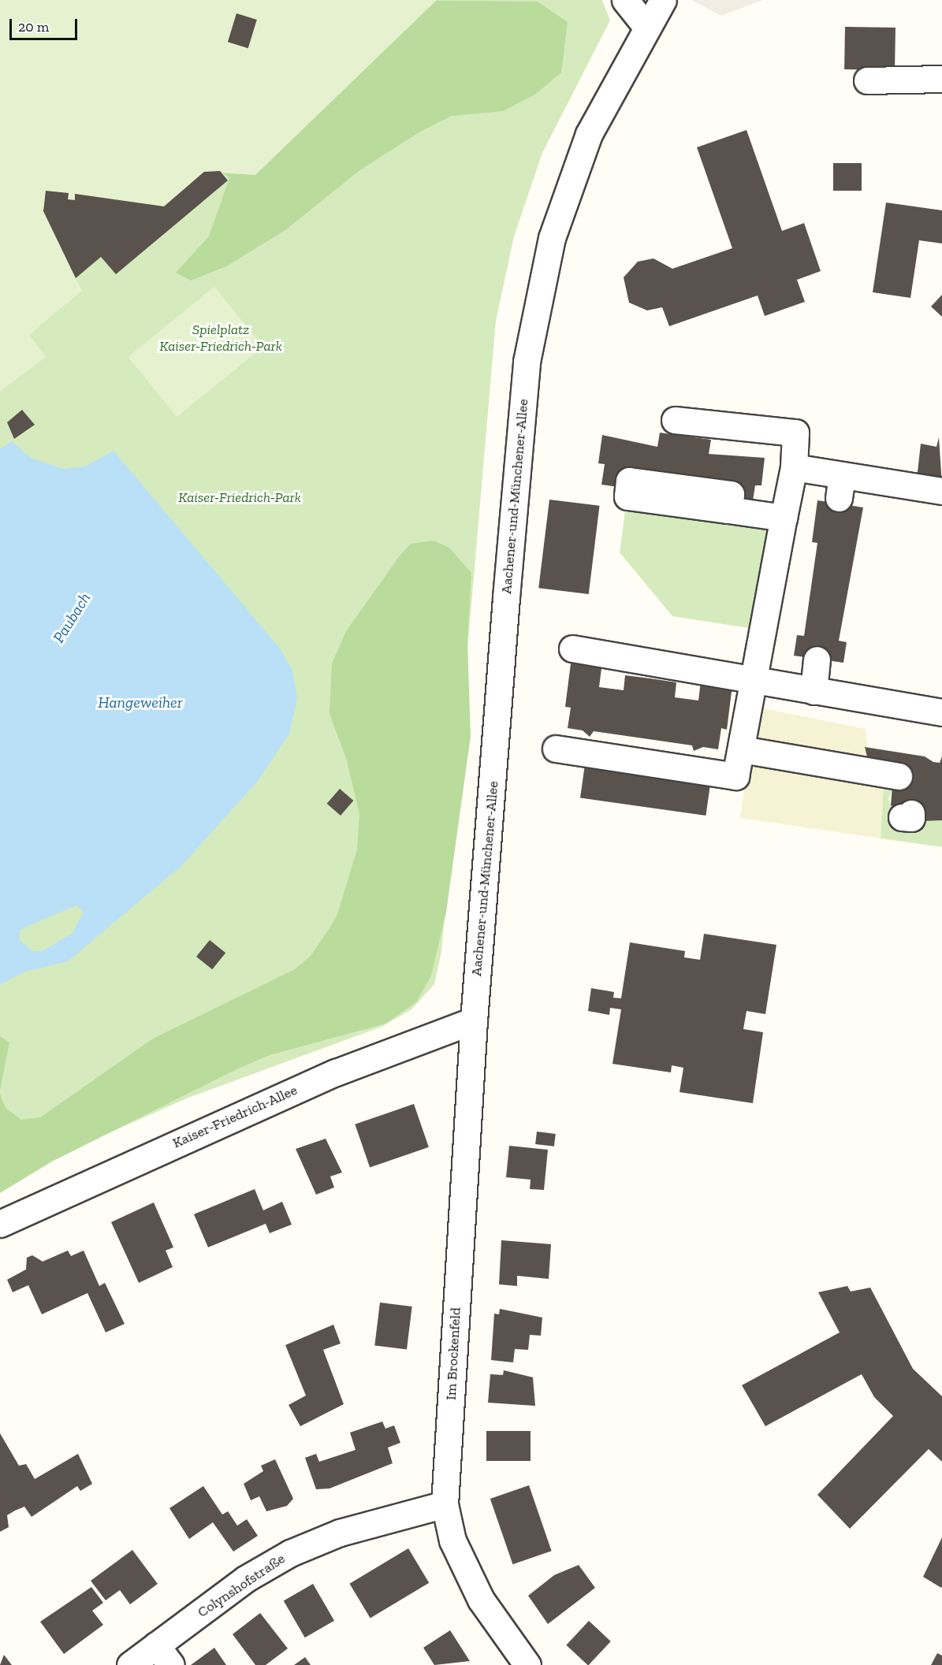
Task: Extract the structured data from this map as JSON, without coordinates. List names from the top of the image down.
{
  "streets": {
    "street": [
      "Aachener-und-Münchener-Allee",
      "Kaiser-Friedrich-Allee",
      "Im Brockenfeld",
      "Colynshofstraße"
    ]
  },
  "crossings": [
    ["Aachener-und-Münchener-Allee", "Kaiser-Friedrich-Allee"],
    ["Aachener-und-Münchener-Allee", "Im Brockenfeld"],
    ["Kaiser-Friedrich-Allee", "Im Brockenfeld"],
    ["Im Brockenfeld", "Colynshofstraße"]
  ],
  "water": ["Paubach", "Hangeweiher"],
  "parks": ["Spielplatz Kaiser-Friedrich-Park", "Kaiser-Friedrich-Park"],
  "scale_bar": "20 m"
}
